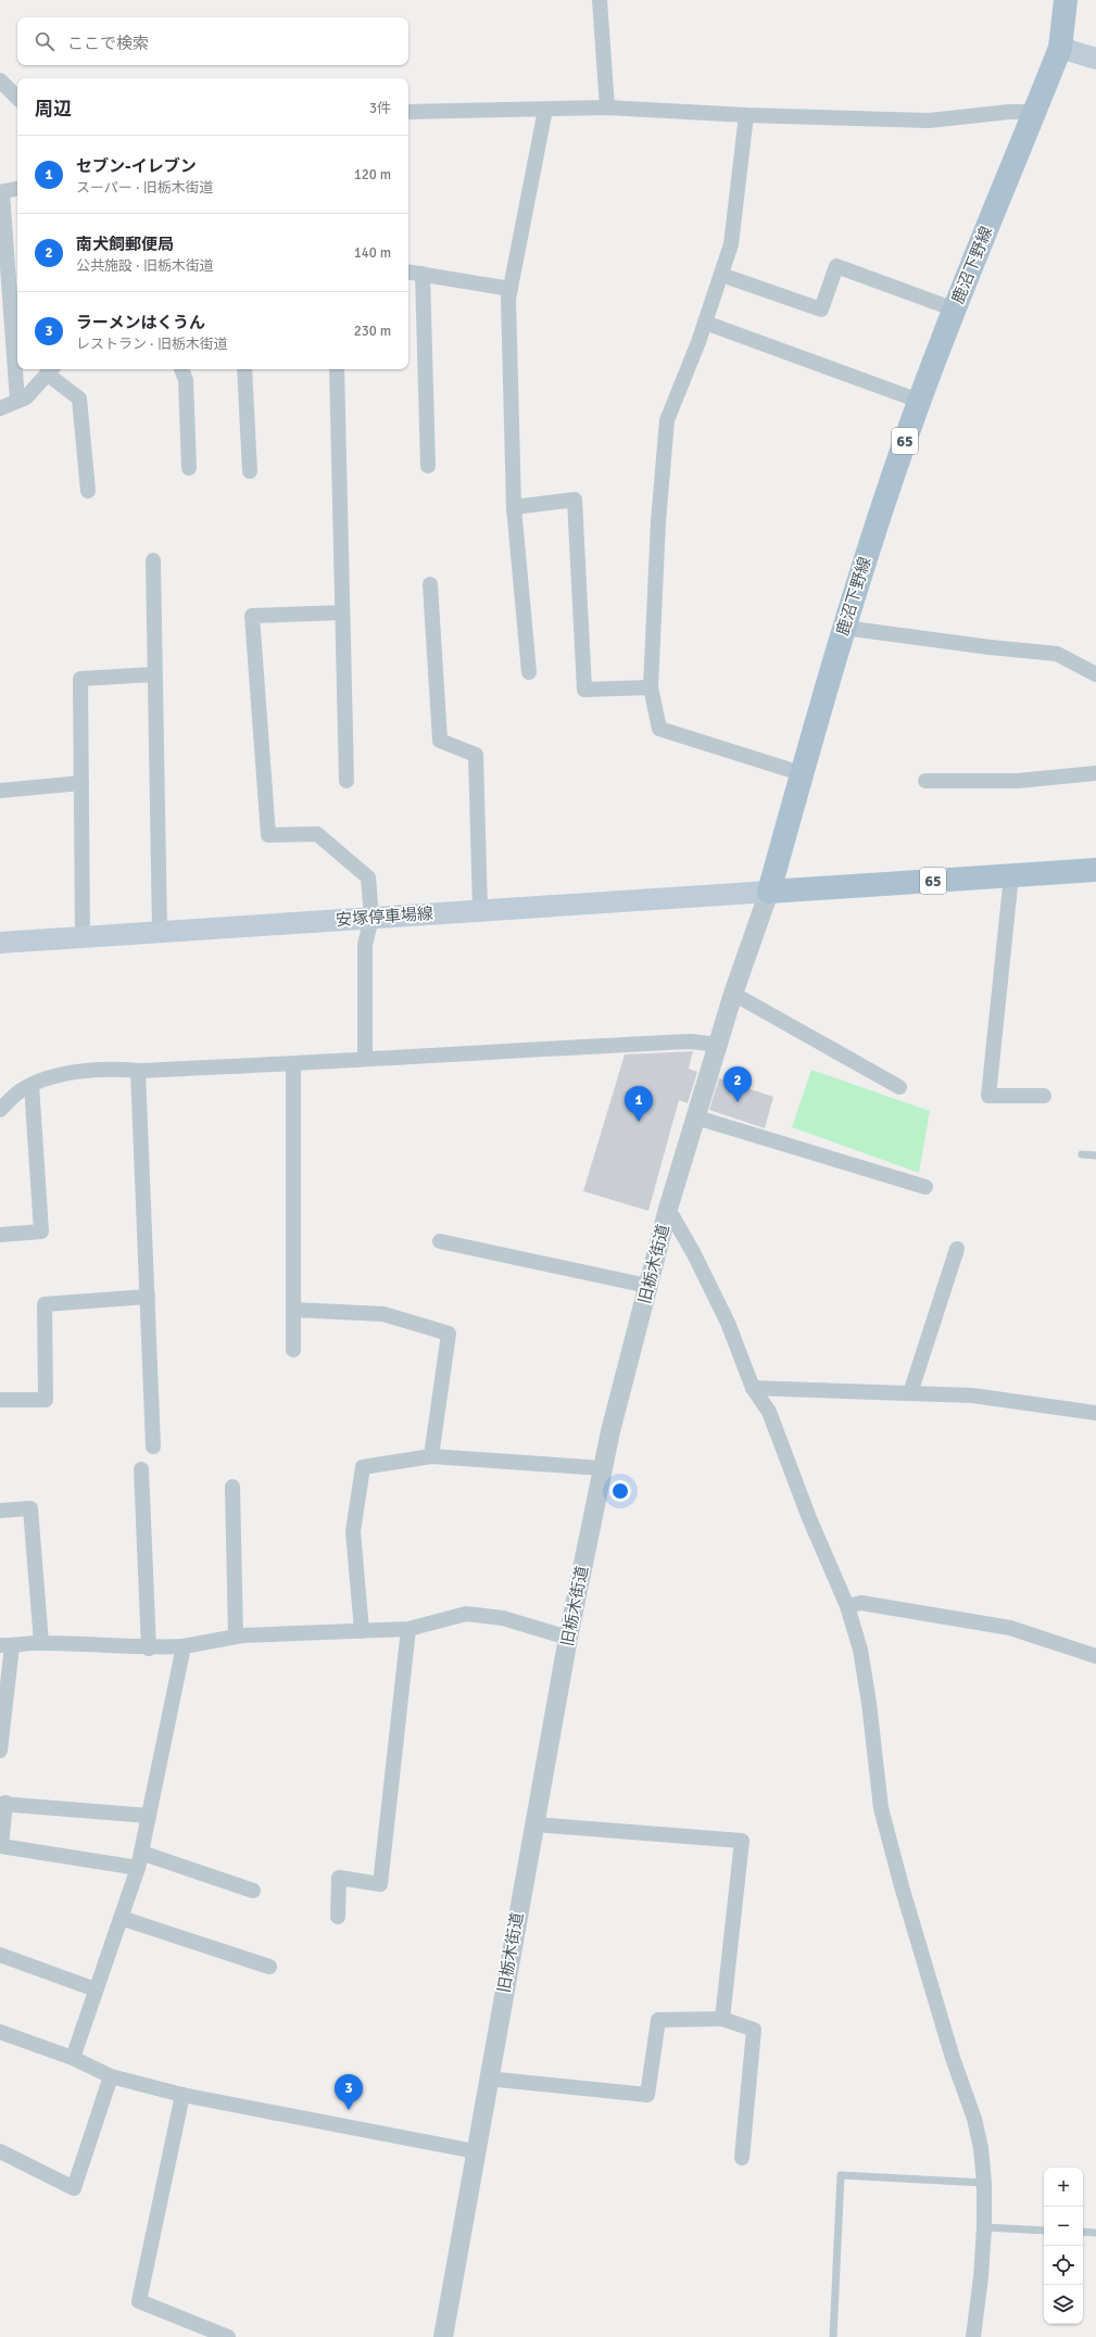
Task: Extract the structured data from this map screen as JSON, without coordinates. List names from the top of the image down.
{
  "streets": {
    "main road": ["鹿沼下野線", "65", "安塚停車場線"],
    "street": ["旧栃木街道"]
  },
  "crossings": [
    ["鹿沼下野線", "65"],
    ["鹿沼下野線", "安塚停車場線"],
    ["鹿沼下野線", "旧栃木街道"],
    ["65", "安塚停車場線"],
    ["65", "旧栃木街道"],
    ["安塚停車場線", "旧栃木街道"]
  ],
  "page": {
    "search": "ここで検索",
    "heading": ["周辺", "3件"],
    "list": [
      {
        "mark": "1",
        "name": "セブン-イレブン",
        "note": "スーパー · 旧栃木街道",
        "value": "120 m"
      },
      {
        "mark": "2",
        "name": "南犬飼郵便局",
        "note": "公共施設 · 旧栃木街道",
        "value": "140 m"
      },
      {
        "mark": "3",
        "name": "ラーメンはくうん",
        "note": "レストラン · 旧栃木街道",
        "value": "230 m"
      }
    ],
    "pins": ["2", "1", "3"],
    "map_buttons": ["+", "−"]
  }
}
